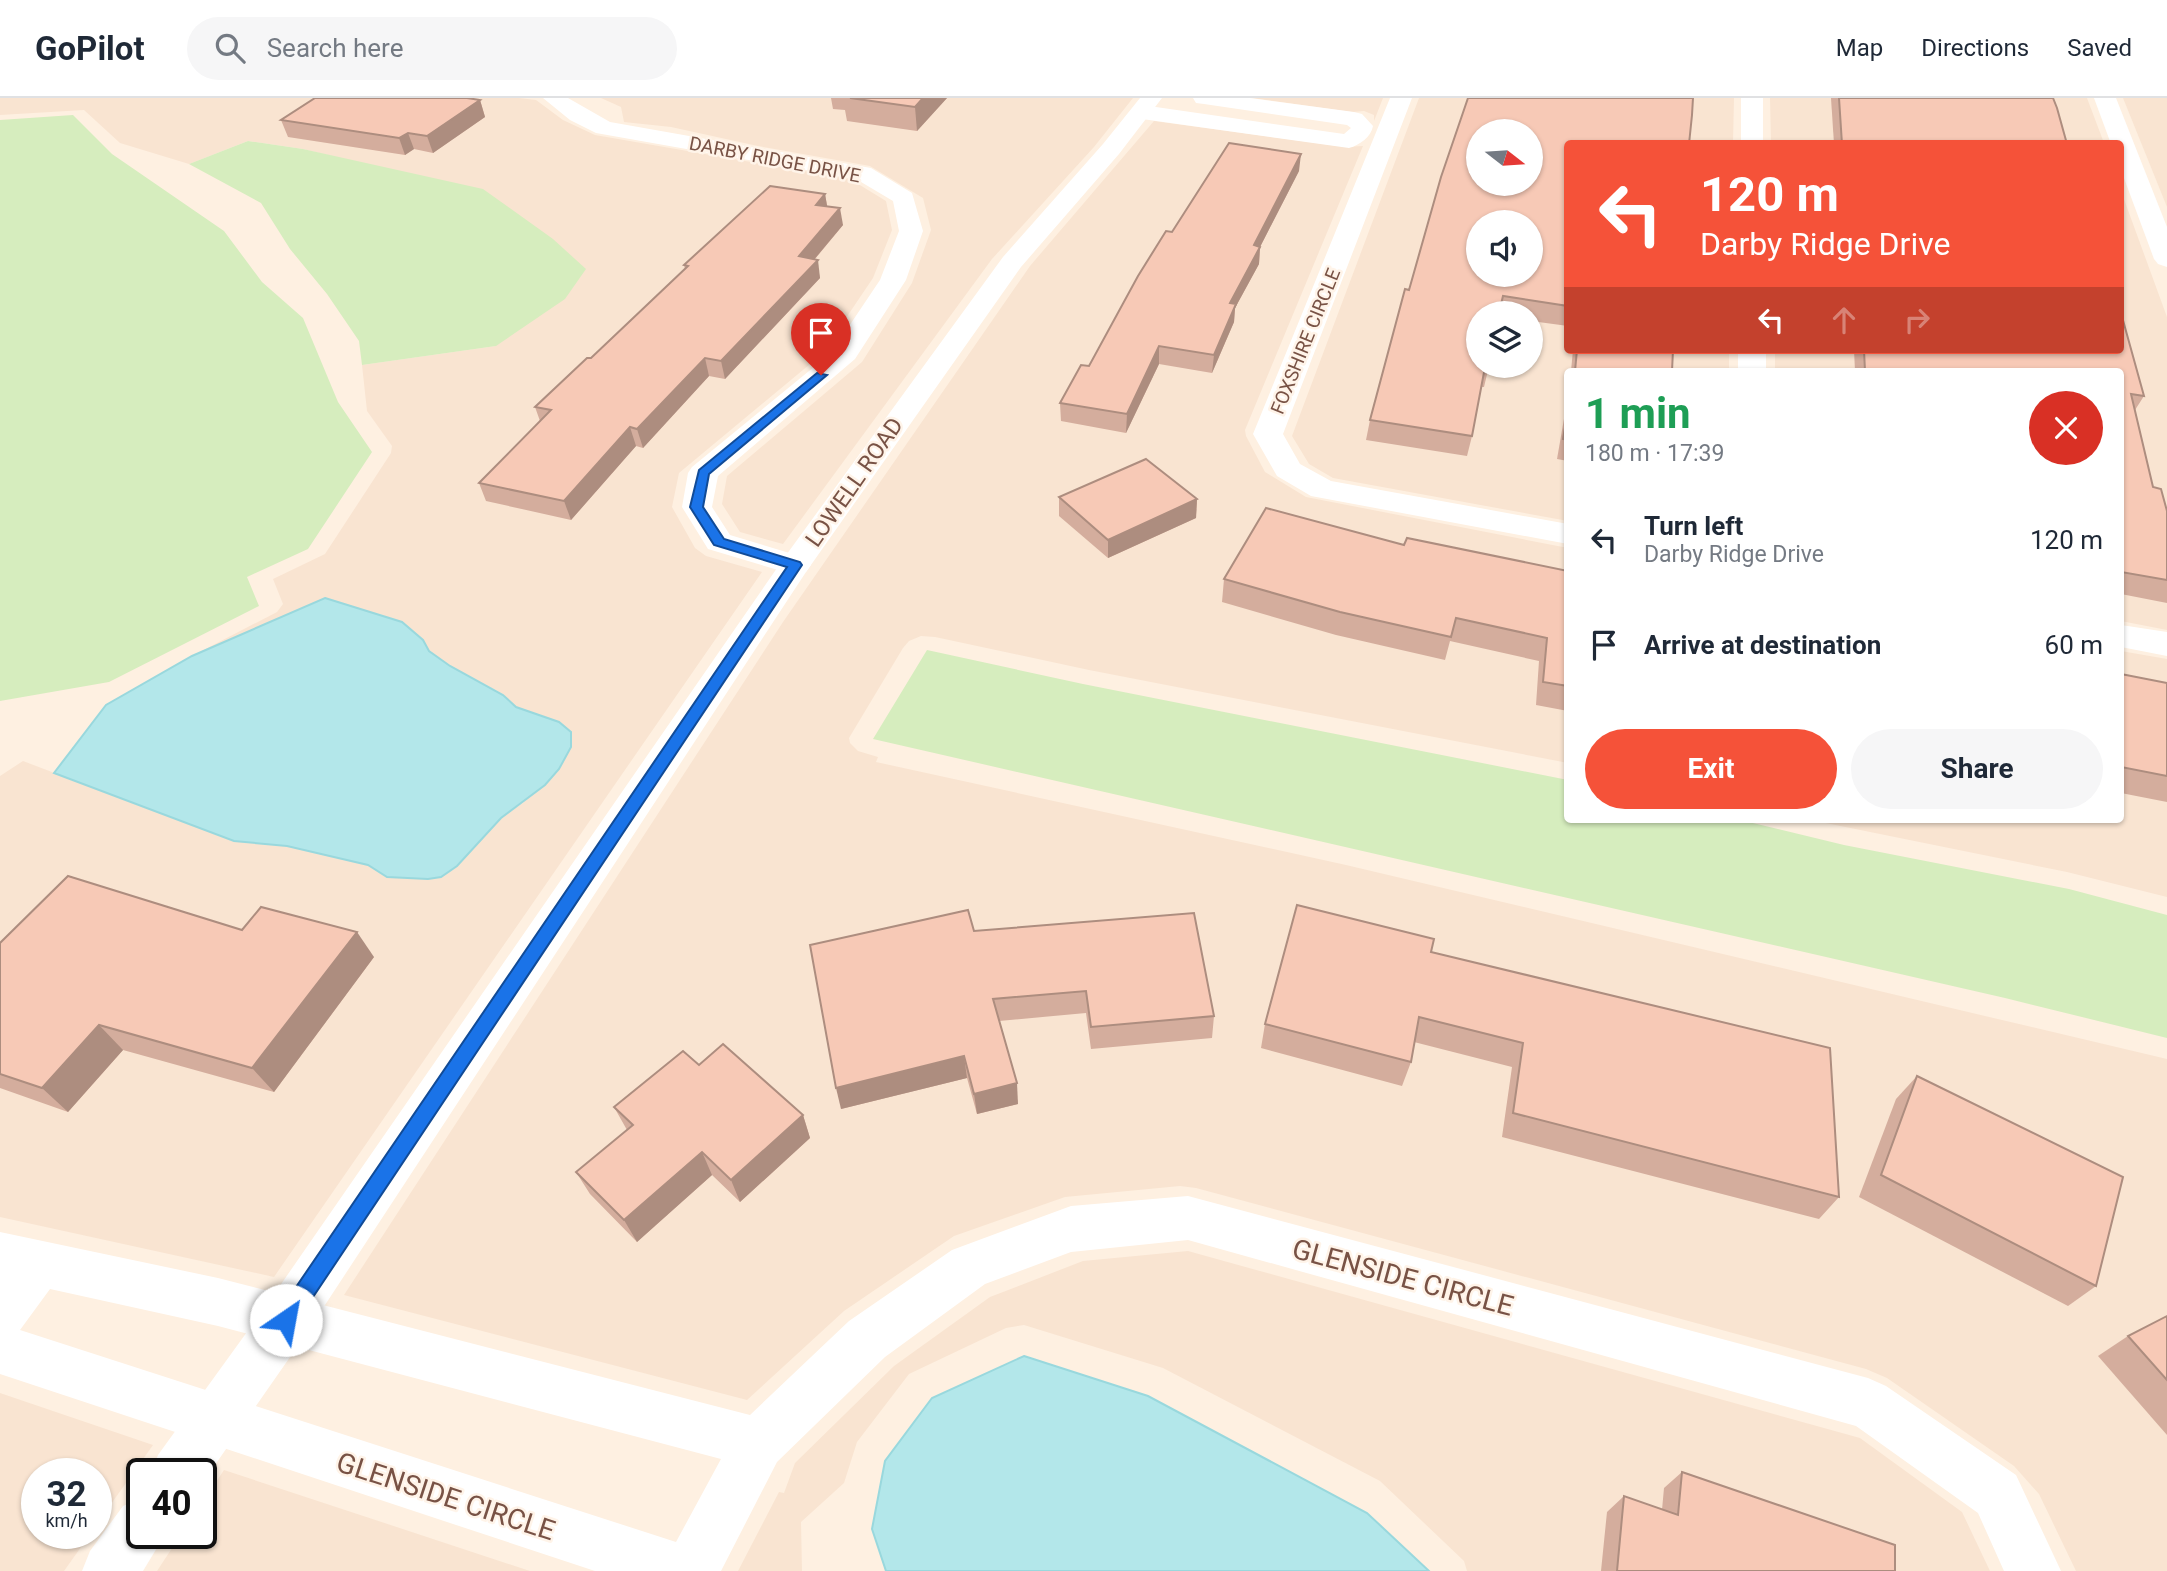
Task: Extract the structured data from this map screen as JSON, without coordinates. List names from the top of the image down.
{
  "streets": {
    "street": [
      "DARBY RIDGE DRIVE",
      "FOXSHIRE CIRCLE",
      "LOWELL ROAD",
      "GLENSIDE CIRCLE"
    ]
  },
  "crossings": [
    ["DARBY RIDGE DRIVE", "LOWELL ROAD"],
    ["LOWELL ROAD", "GLENSIDE CIRCLE"]
  ],
  "north": "right",
  "page": {
    "header": "GoPilot",
    "search": "Search here",
    "nav": ["Map", "Directions", "Saved"],
    "turn": ["120 m", "Darby Ridge Drive"],
    "heading": ["1 min", "180 m · 17:39"],
    "list": [
      {
        "name": "Turn left",
        "note": "Darby Ridge Drive",
        "value": "120 m"
      },
      {
        "name": "Arrive at destination",
        "value": "60 m"
      }
    ],
    "buttons": ["Exit", "Share"],
    "speed": "32 km/h",
    "limit": "40"
  }
}
